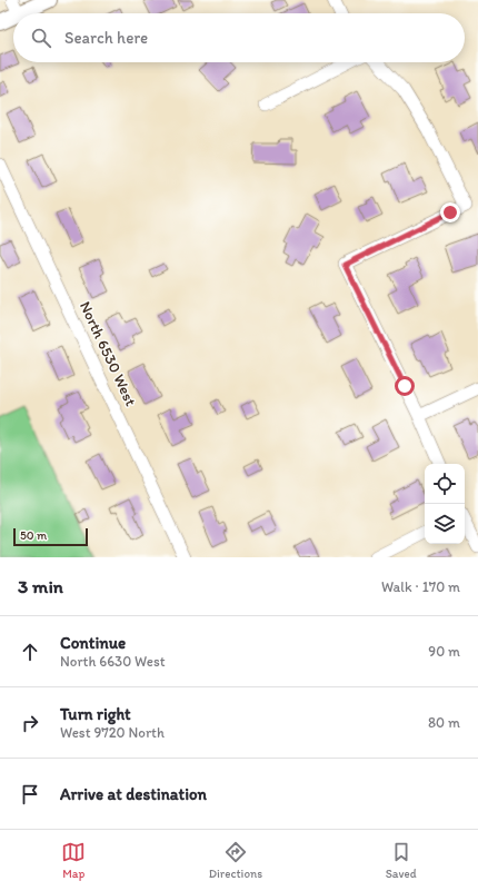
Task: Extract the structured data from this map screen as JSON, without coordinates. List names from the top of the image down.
{
  "streets": {
    "street": ["North 6530 West"]
  },
  "scale_bar": "50 m",
  "page": {
    "search": "Search here",
    "scale": "50 m",
    "heading": ["3 min", "Walk · 170 m"],
    "list": [
      ["Continue", "North 6630 West", "90 m"],
      ["Turn right", "West 9720 North", "80 m"],
      "Arrive at destination"
    ],
    "nav": ["Map", "Directions", "Saved"]
  }
}
